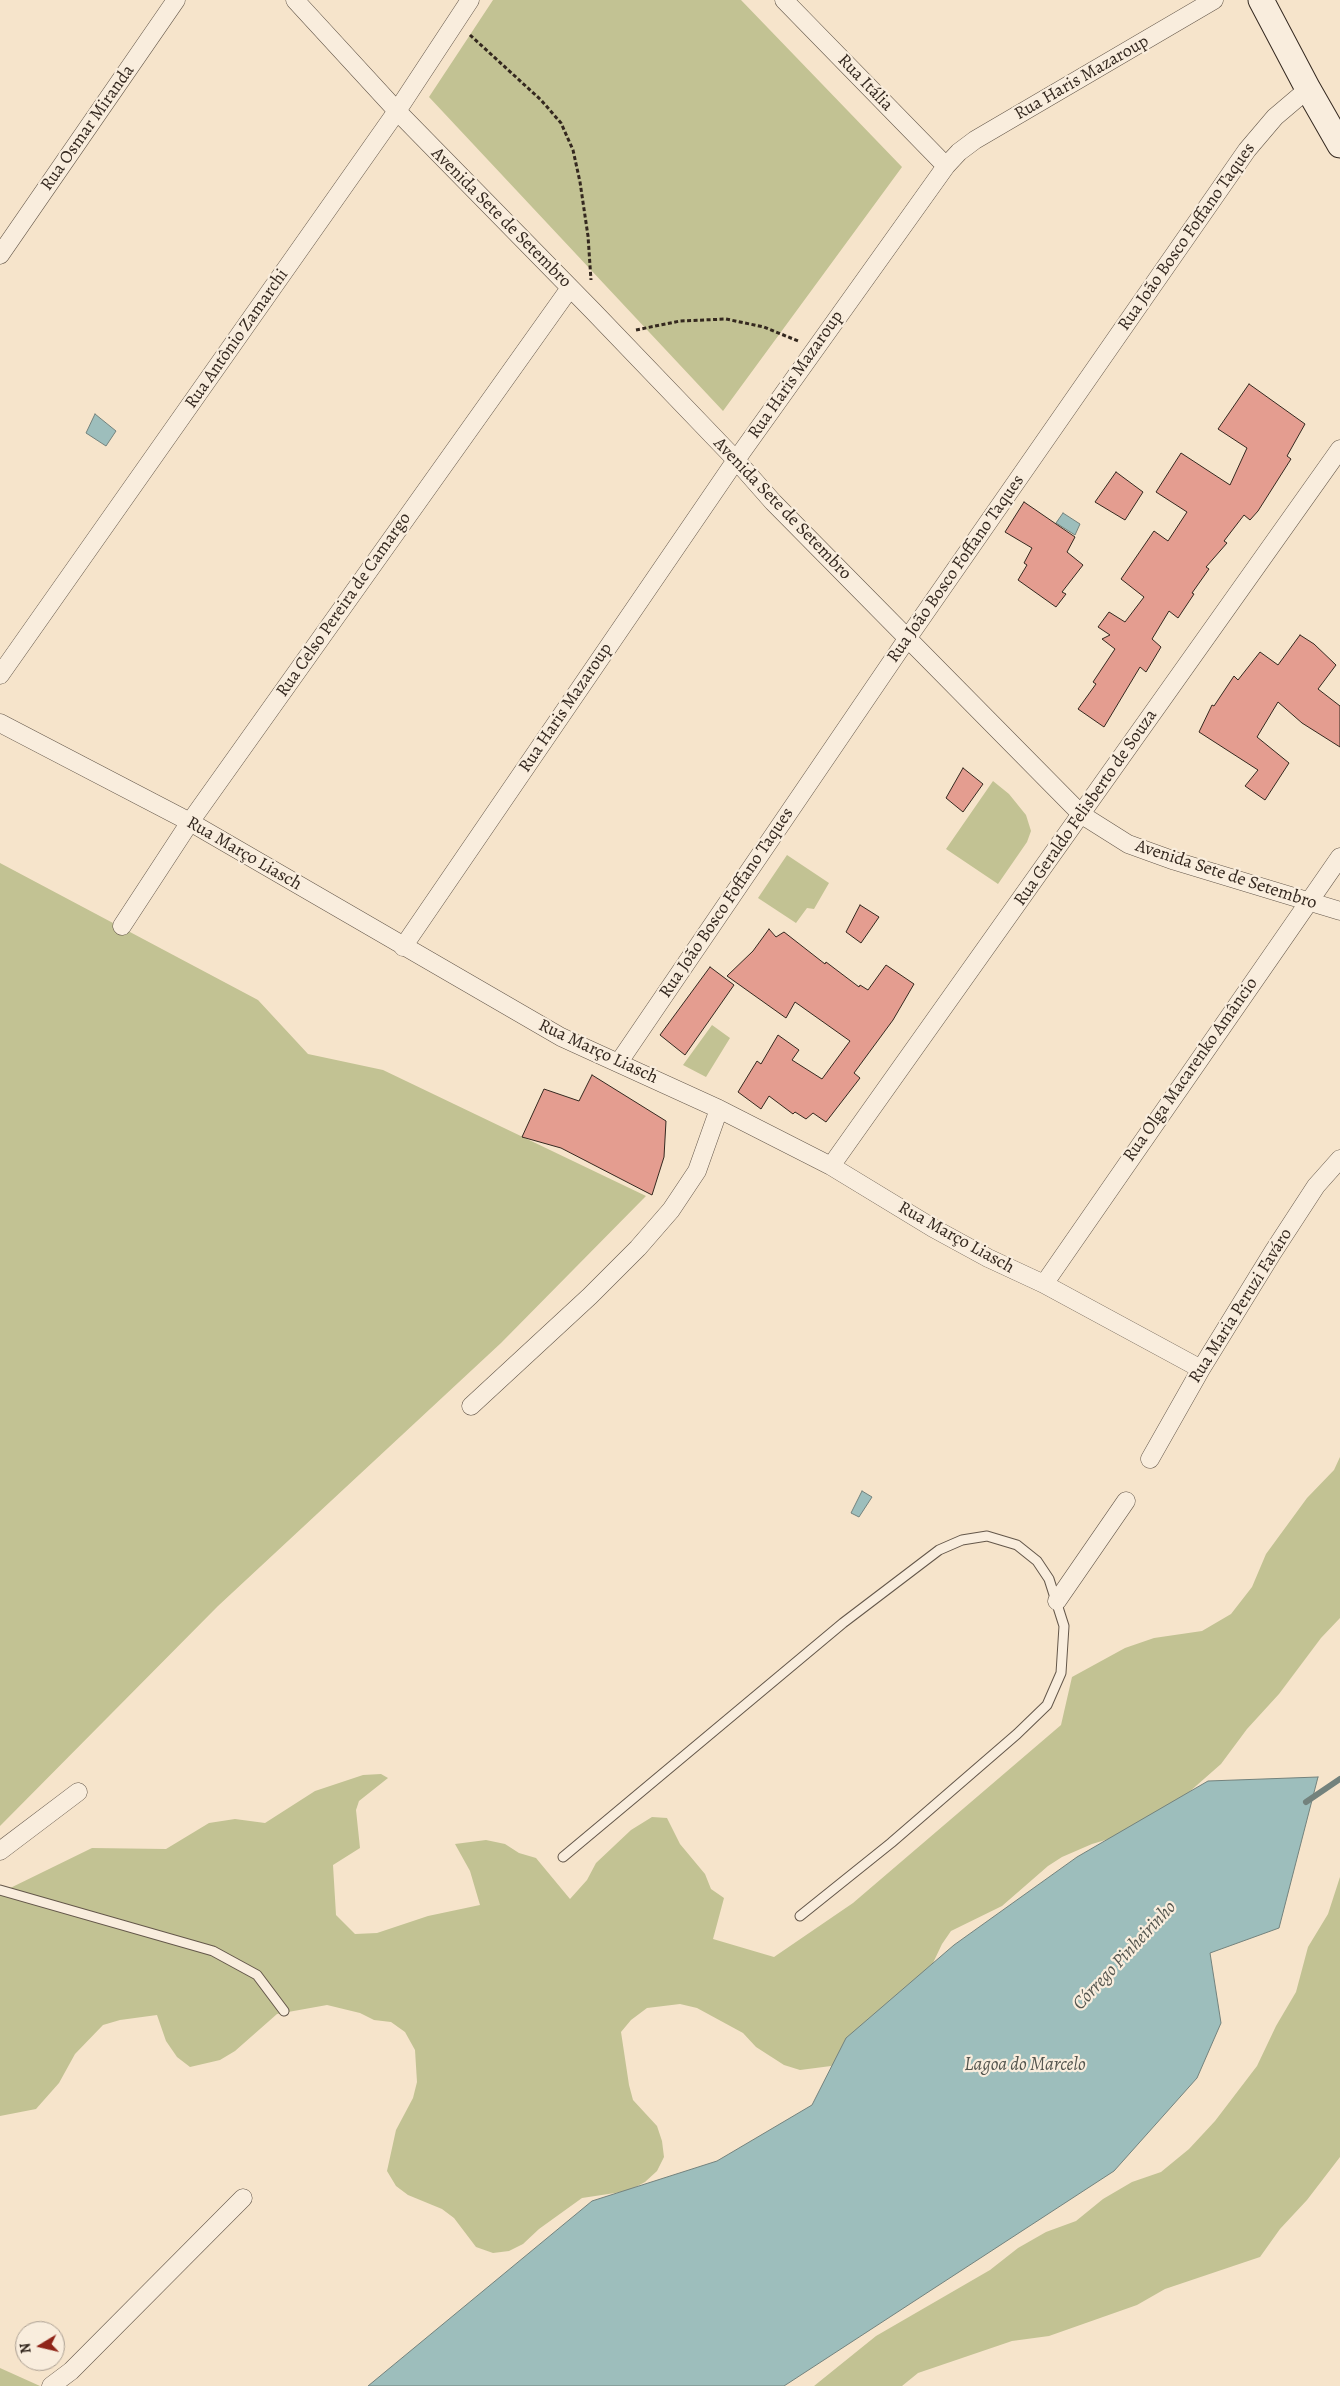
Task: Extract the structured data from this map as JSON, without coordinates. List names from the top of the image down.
{
  "streets": {
    "street": [
      "Rua Haris Mazaroup",
      "Rua Itália",
      "Rua Osmar Miranda",
      "Avenida Sete de Setembro",
      "Rua João Bosco Foffano Taques",
      "Rua Antônio Zamarchi",
      "Rua Celso Pereira de Camargo",
      "Rua Geraldo Felisberto de Souza",
      "Rua Março Liasch",
      "Rua Olga Macarenko Amâncio",
      "Rua Maria Peruzi Faváro"
    ]
  },
  "crossings": [
    ["Rua Haris Mazaroup", "Rua Itália"],
    ["Rua Haris Mazaroup", "Avenida Sete de Setembro"],
    ["Rua Haris Mazaroup", "Rua Março Liasch"],
    ["Avenida Sete de Setembro", "Rua João Bosco Foffano Taques"],
    ["Avenida Sete de Setembro", "Rua Antônio Zamarchi"],
    ["Avenida Sete de Setembro", "Rua Celso Pereira de Camargo"],
    ["Avenida Sete de Setembro", "Rua Geraldo Felisberto de Souza"],
    ["Avenida Sete de Setembro", "Rua Olga Macarenko Amâncio"],
    ["Rua João Bosco Foffano Taques", "Rua Março Liasch"],
    ["Rua Celso Pereira de Camargo", "Rua Março Liasch"],
    ["Rua Geraldo Felisberto de Souza", "Rua Março Liasch"],
    ["Rua Março Liasch", "Rua Olga Macarenko Amâncio"],
    ["Rua Março Liasch", "Rua Maria Peruzi Faváro"]
  ],
  "water": ["Córrego Pinheirinho", "Lagoa do Marcelo"],
  "north": "left"
}
